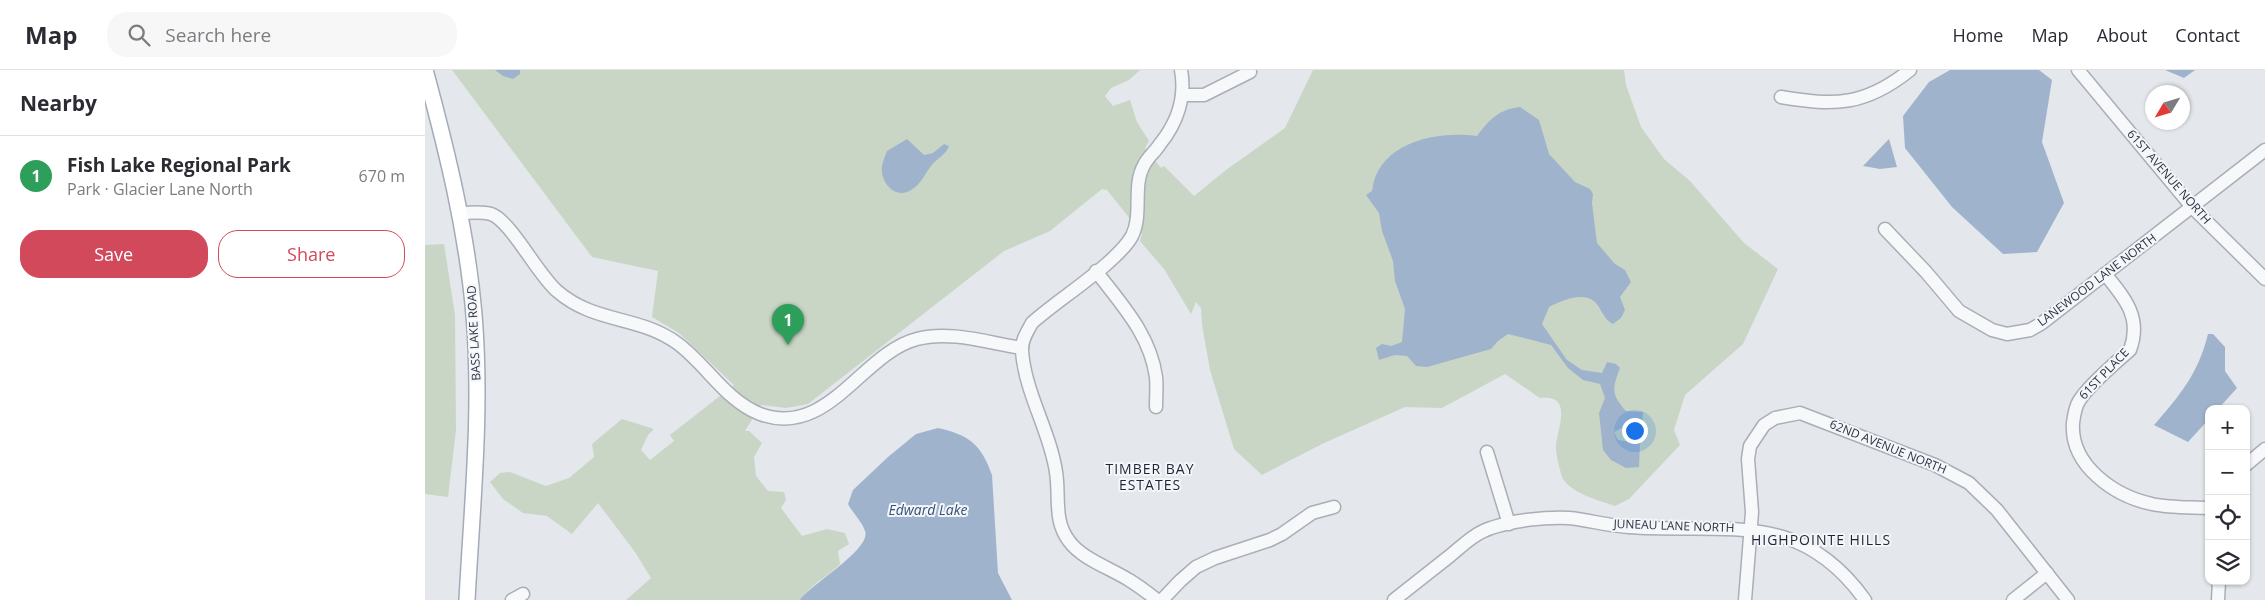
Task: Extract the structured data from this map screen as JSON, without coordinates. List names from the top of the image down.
{
  "streets": {
    "main road": ["BASS LAKE ROAD"],
    "street": [
      "61ST AVENUE NORTH",
      "LANEWOOD LANE NORTH",
      "61ST PLACE",
      "62ND AVENUE NORTH",
      "JUNEAU LANE NORTH"
    ]
  },
  "crossings": [
    ["61ST AVENUE NORTH", "LANEWOOD LANE NORTH"],
    ["LANEWOOD LANE NORTH", "61ST PLACE"],
    ["62ND AVENUE NORTH", "JUNEAU LANE NORTH"]
  ],
  "districts": ["TIMBER BAY ESTATES", "HIGHPOINTE HILLS"],
  "water": ["Edward Lake"],
  "north": "bottom left",
  "page": {
    "header": "Map",
    "search": "Search here",
    "nav": [
      "Home",
      "Map",
      "About",
      "Contact"
    ],
    "heading": "Nearby",
    "list": [
      {
        "mark": "1",
        "name": "Fish Lake Regional Park",
        "note": "Park · Glacier Lane North",
        "value": "670 m"
      }
    ],
    "buttons": ["Save", "Share"],
    "pins": "1",
    "map_buttons": ["+", "−"]
  }
}
